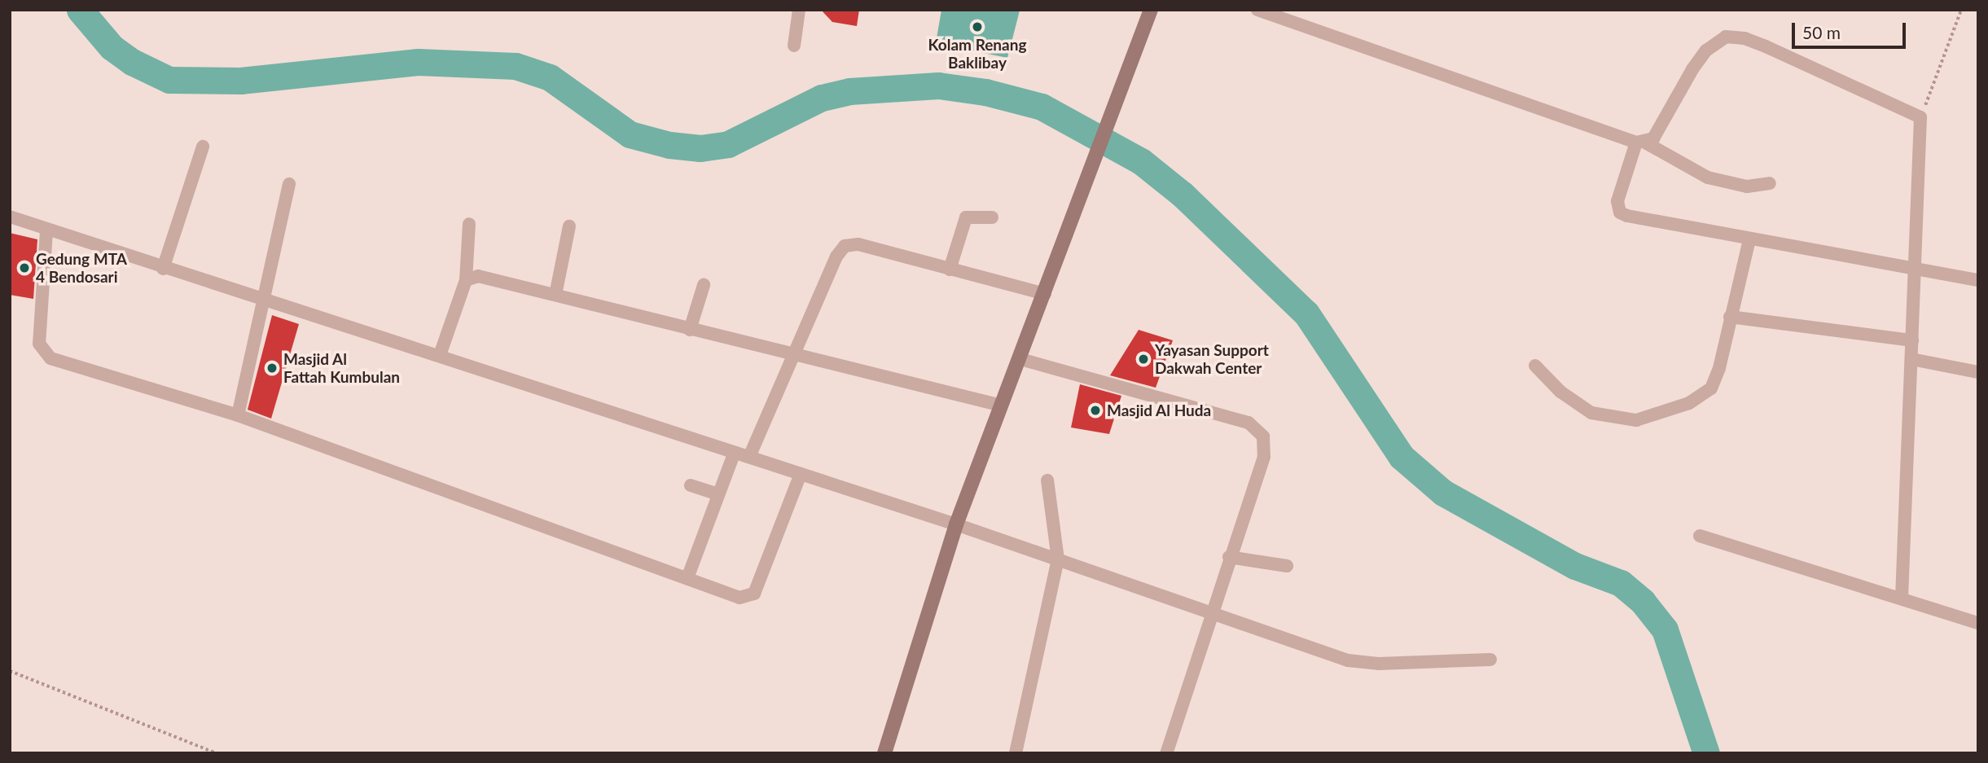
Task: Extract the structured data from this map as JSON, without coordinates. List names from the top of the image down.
{
  "places": [
    "Kolam Renang Baklibay",
    "Gedung MTA 4 Bendosari",
    "Yayasan Support Dakwah Center",
    "Masjid Al Fattah Kumbulan",
    "Masjid Al Huda"
  ],
  "scale_bar": "50 m"
}
